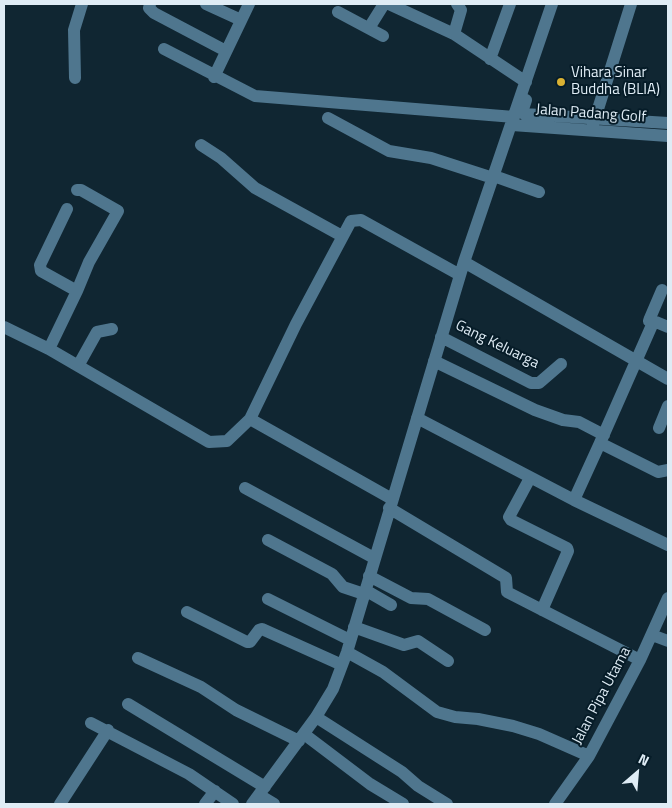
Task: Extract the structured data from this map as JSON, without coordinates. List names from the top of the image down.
{
  "streets": {
    "street": ["Jalan Padang Golf", "Gang Keluarga", "Jalan Pipa Utama"]
  },
  "places": ["Vihara Sinar Buddha (BLIA)"],
  "north": "top right"
}
